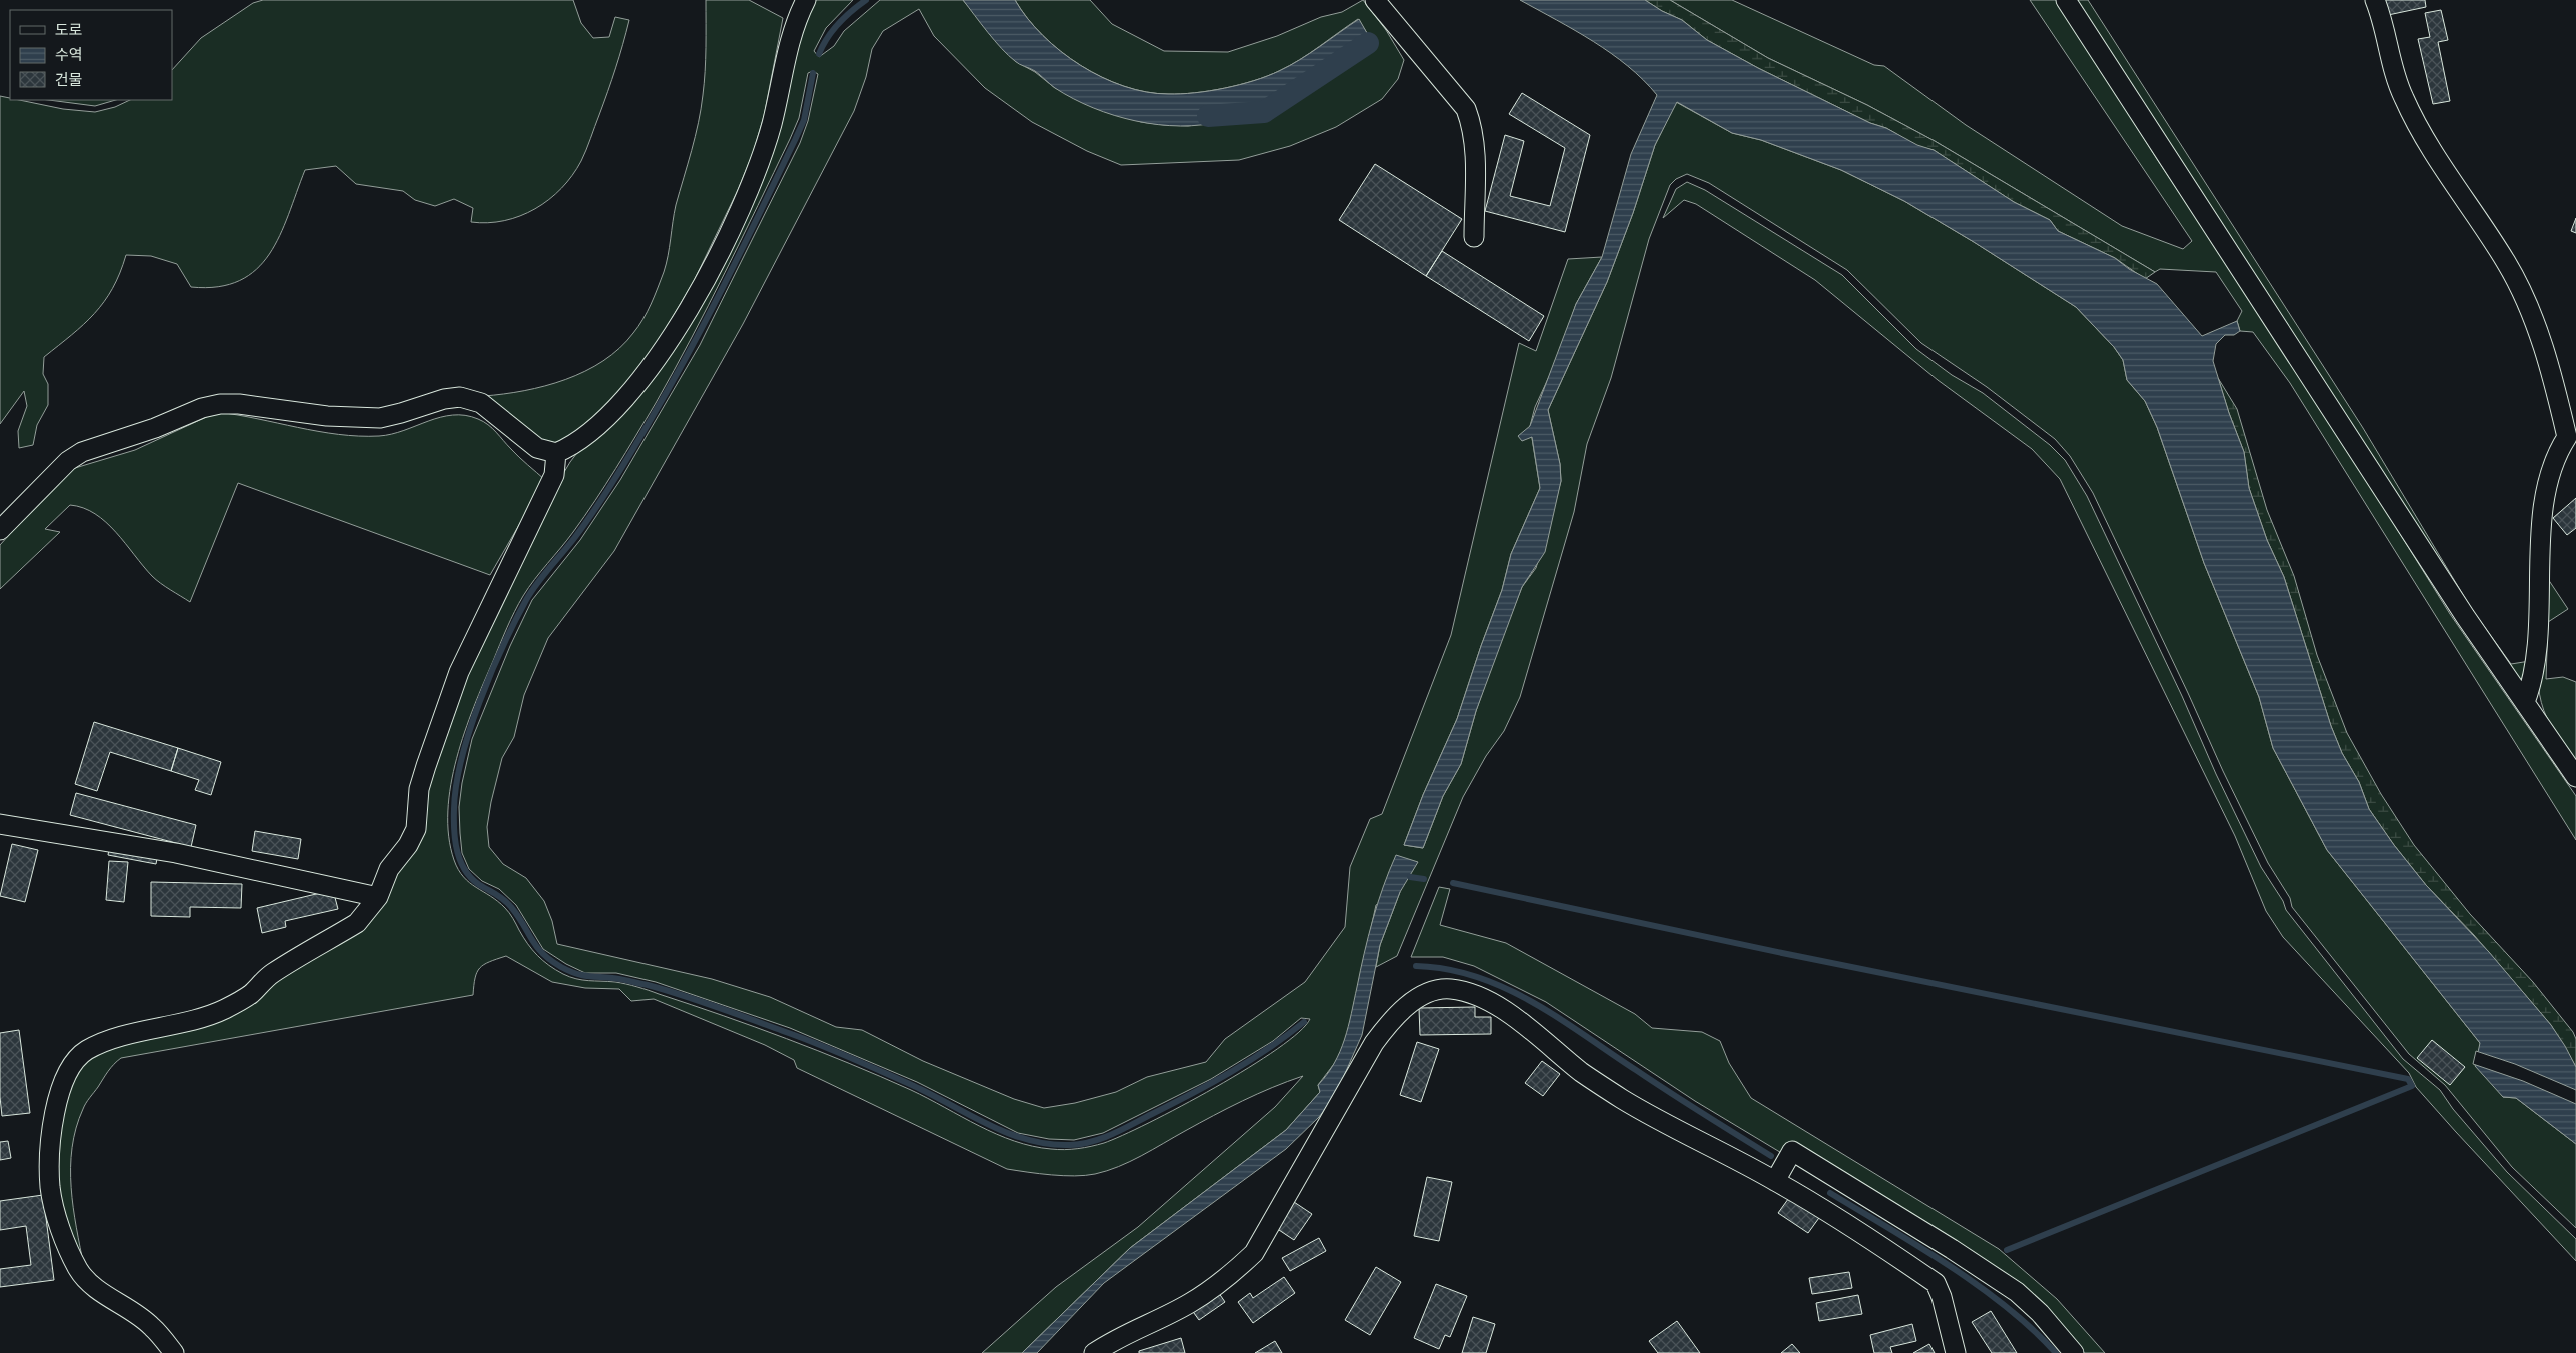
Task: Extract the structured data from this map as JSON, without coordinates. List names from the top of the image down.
{
  "legend": ["도로", "수역", "건물"]
}
